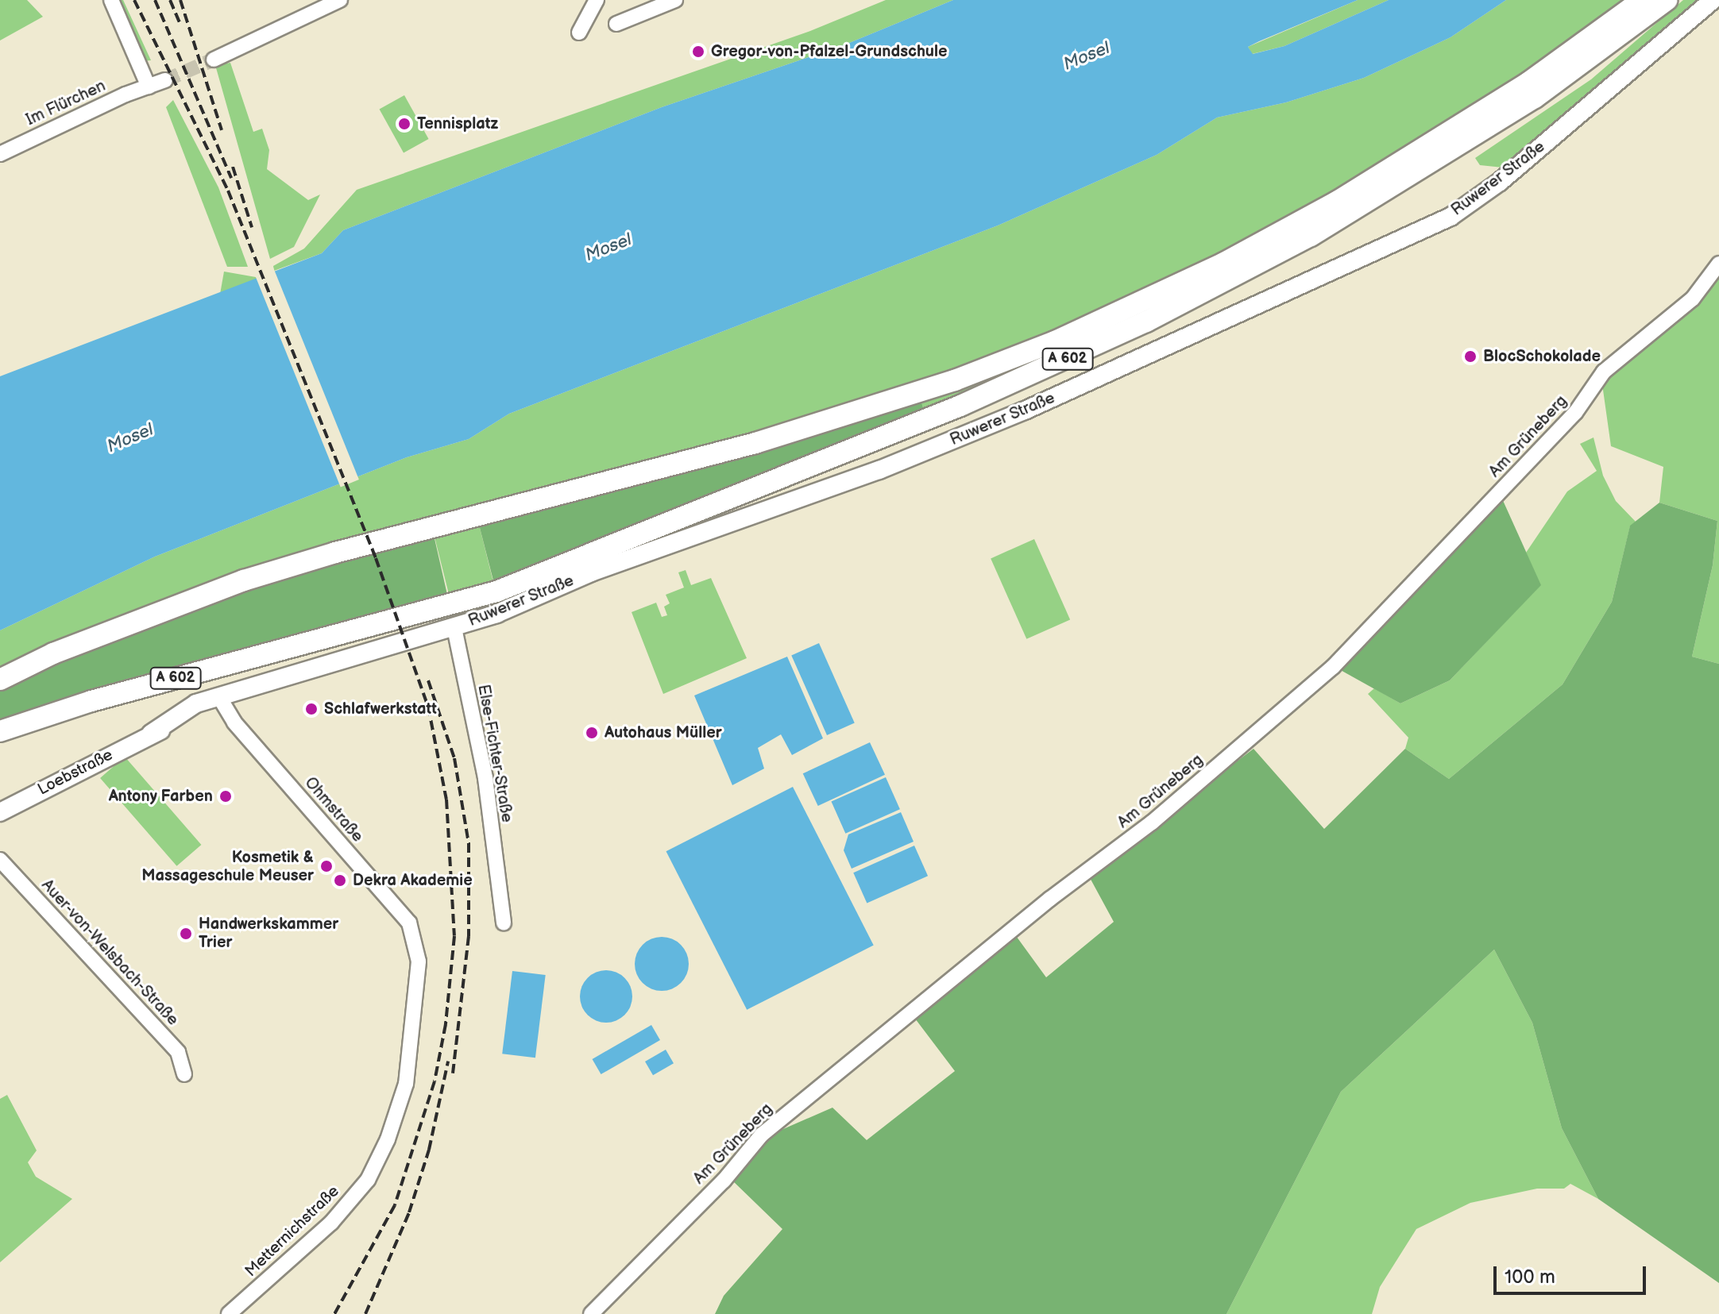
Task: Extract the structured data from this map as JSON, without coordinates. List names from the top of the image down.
{
  "streets": {
    "highway": ["A 602"],
    "main road": ["Ruwerer Straße", "Loebstraße"],
    "street": [
      "Im Flürchen",
      "Am Grüneberg",
      "Else-Fichter-Straße",
      "Ohmstraße",
      "Auer-von-Welsbach-Straße",
      "Metternichstraße"
    ]
  },
  "crossings": [
    ["Ruwerer Straße", "Else-Fichter-Straße"],
    ["Ruwerer Straße", "Loebstraße"],
    ["Ruwerer Straße", "Ohmstraße"],
    ["Loebstraße", "Ohmstraße"],
    ["Ohmstraße", "Metternichstraße"]
  ],
  "water": ["Mosel"],
  "places": [
    "Gregor-von-Pfalzel-Grundschule",
    "Tennisplatz",
    "BlocSchokolade",
    "Schlafwerkstatt",
    "Autohaus Müller",
    "Antony Farben",
    "Kosmetik & Massageschule Meuser",
    "Dekra Akademie",
    "Handwerkskammer Trier"
  ],
  "scale_bar": "100 m"
}
